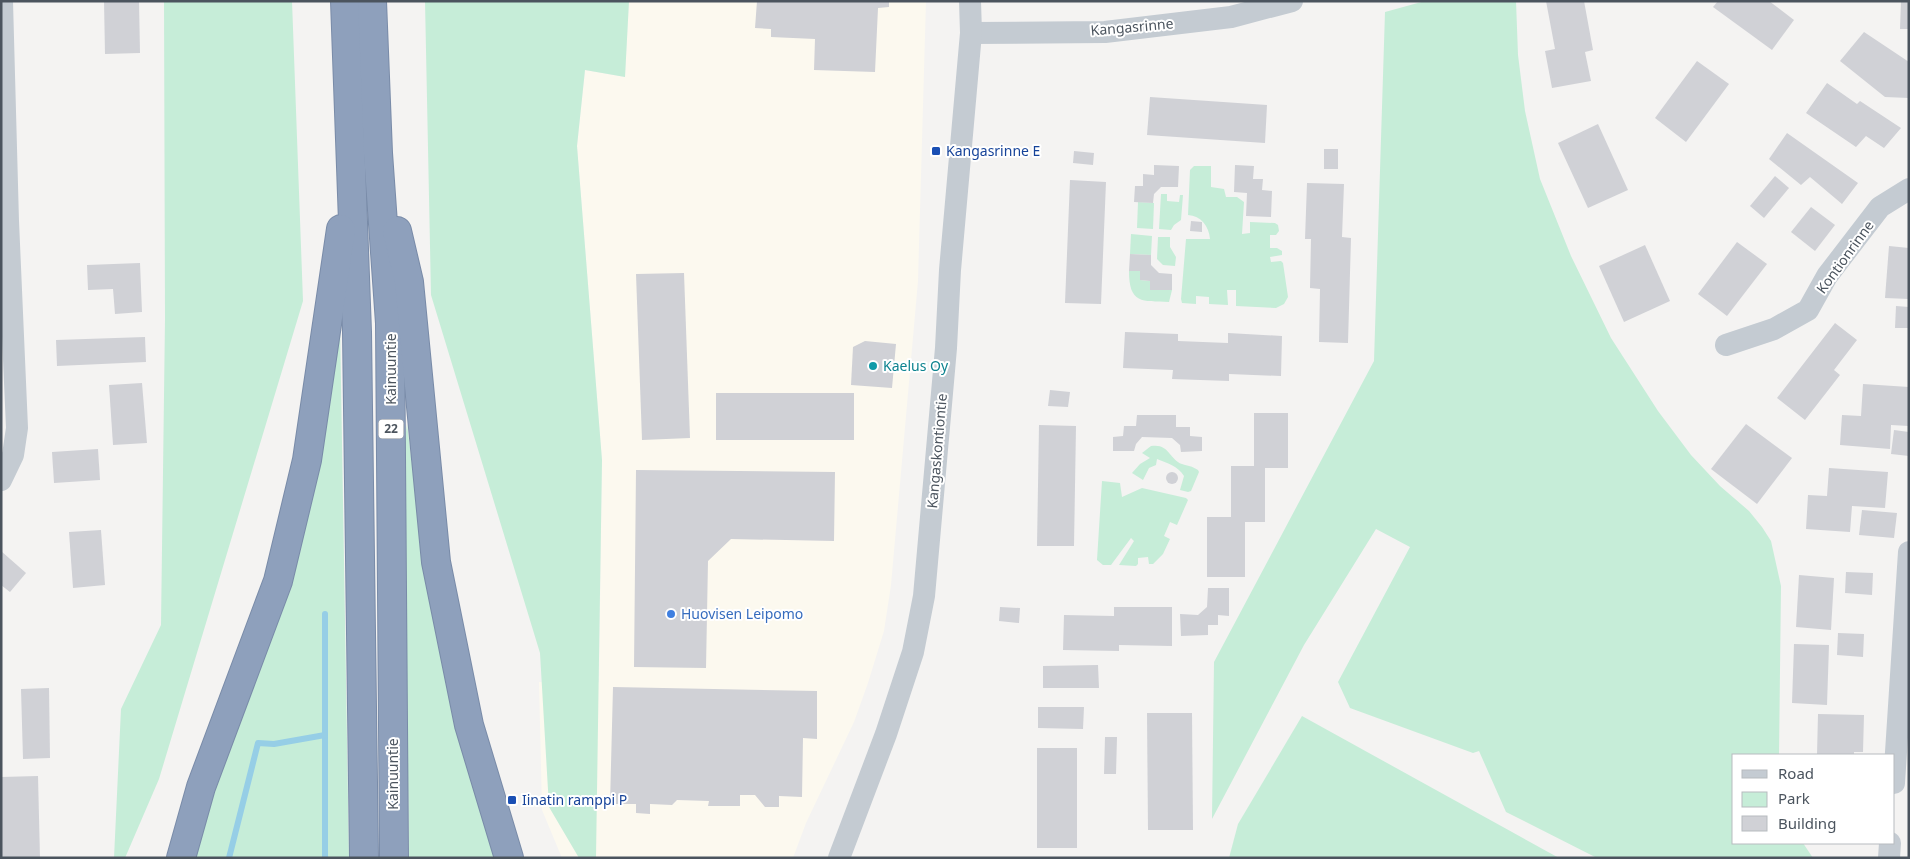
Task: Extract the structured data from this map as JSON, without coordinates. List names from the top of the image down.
{
  "streets": {
    "highway": ["Kainuuntie", "22"],
    "street": ["Kangasrinne", "Kontionrinne", "Kangaskontiontie"]
  },
  "crossings": [
    ["Kangasrinne", "Kangaskontiontie"]
  ],
  "places": {
    "transit": ["Kangasrinne E", "Iinatin ramppi P"],
    "other": ["Kaelus Oy", "Huovisen Leipomo"]
  },
  "legend": ["Road", "Park", "Building"]
}
